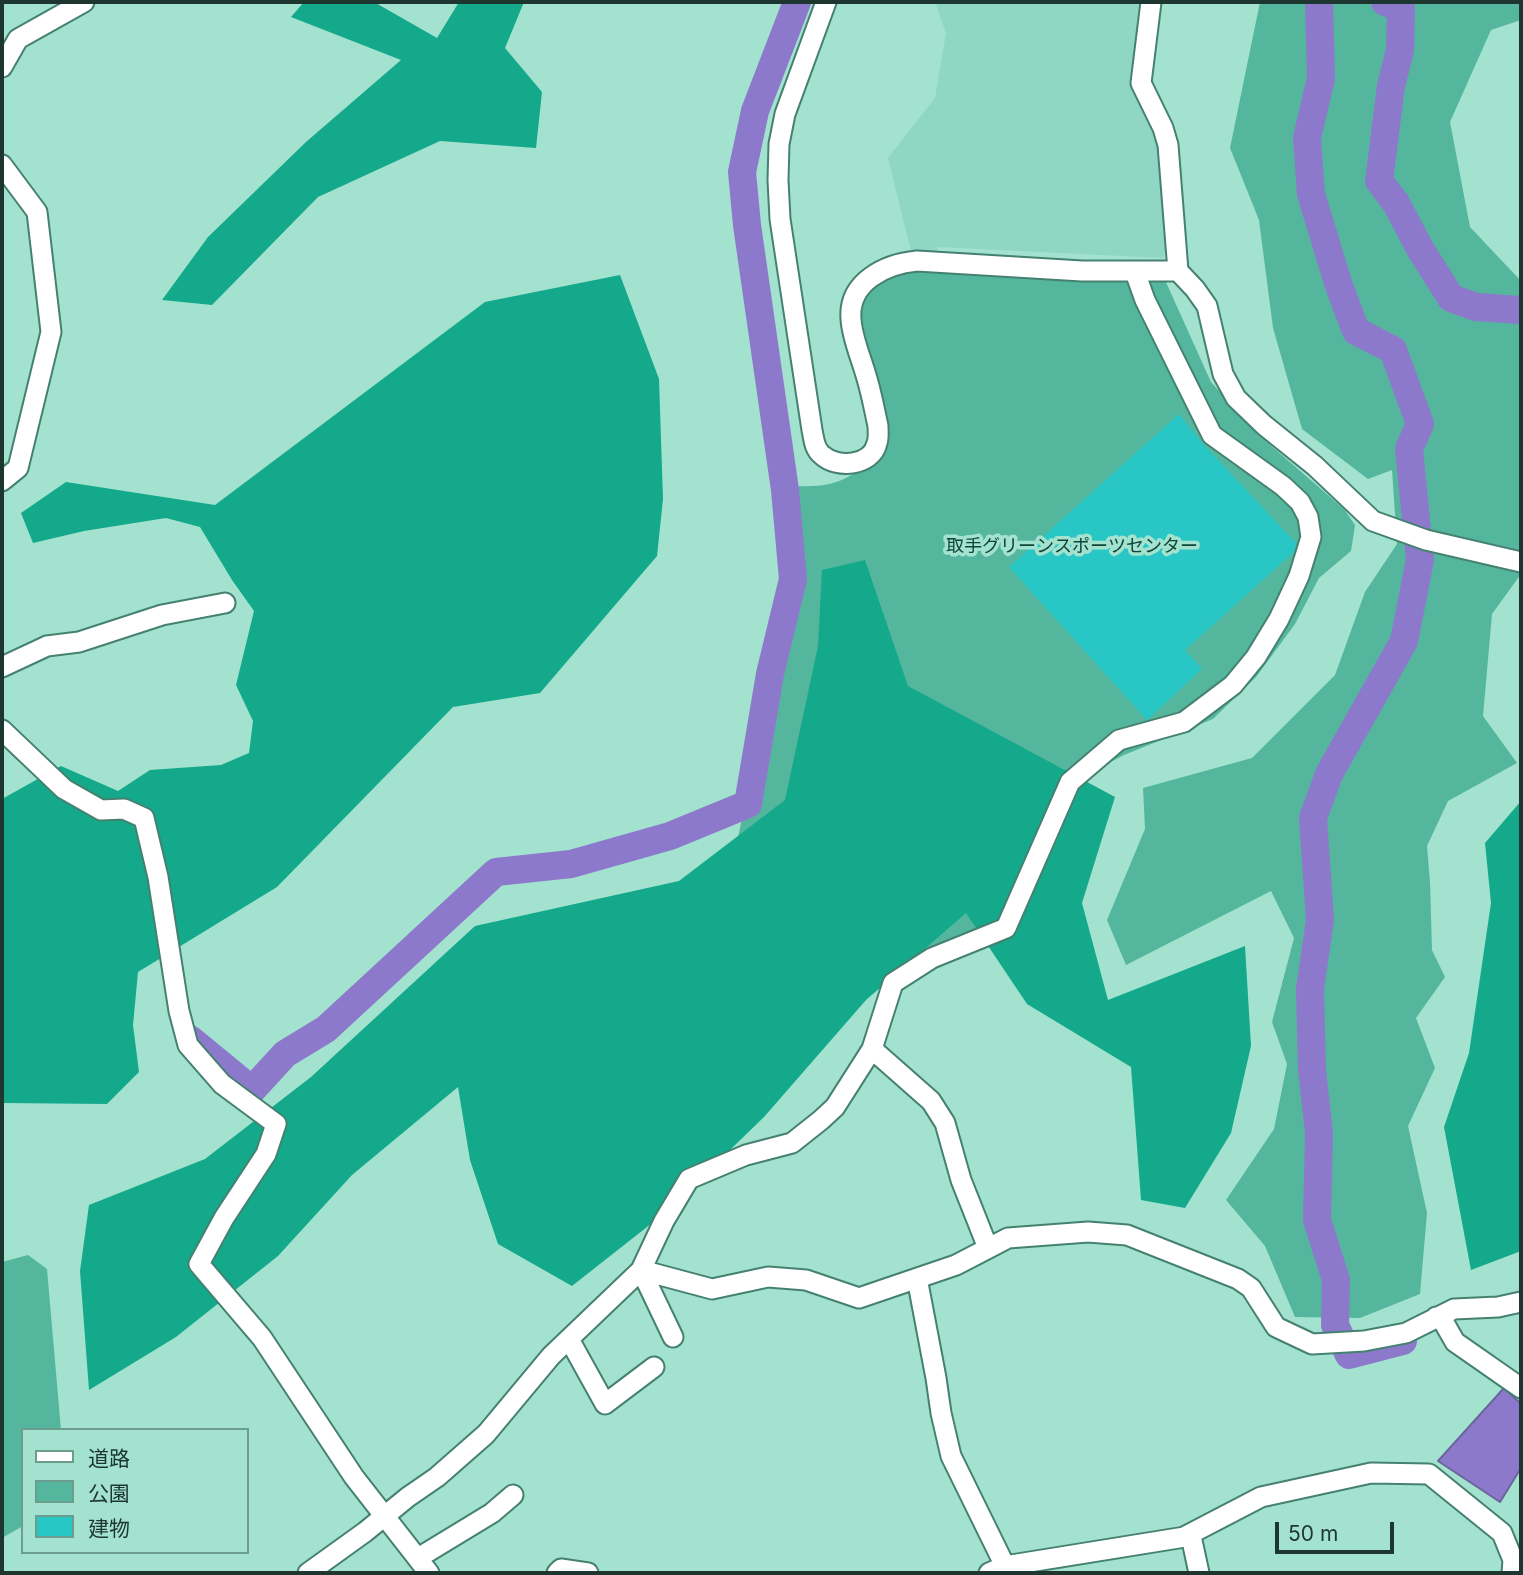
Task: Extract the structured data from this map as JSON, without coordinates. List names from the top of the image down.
{
  "parks": ["取手グリーンスポーツセンター"],
  "legend": ["道路", "公園", "建物"],
  "scale_bar": "50 m"
}
